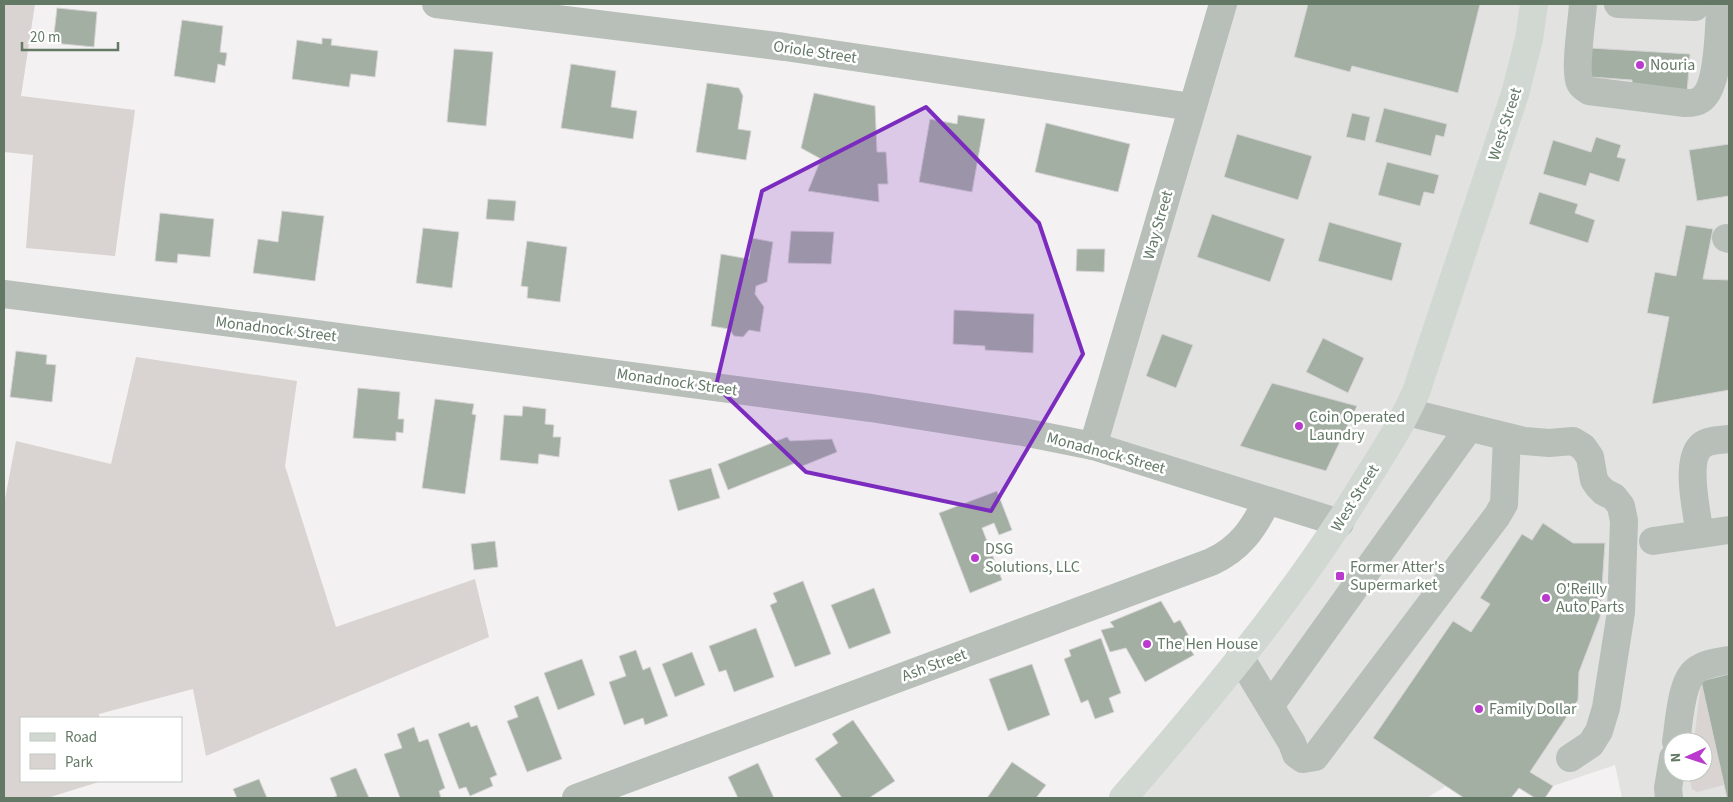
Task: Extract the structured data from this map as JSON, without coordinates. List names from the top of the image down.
{
  "streets": {
    "main road": ["West Street"],
    "street": [
      "Oriole Street",
      "Way Street",
      "Monadnock Street",
      "Ash Street"
    ]
  },
  "crossings": [
    ["Oriole Street", "Way Street"],
    ["West Street", "Monadnock Street"],
    ["Way Street", "Monadnock Street"],
    ["Monadnock Street", "Ash Street"]
  ],
  "places": {
    "other": [
      "Nouria",
      "Coin Operated Laundry",
      "DSG Solutions, LLC",
      "O'Reilly Auto Parts",
      "The Hen House",
      "Family Dollar"
    ],
    "transit": ["Former Atter's Supermarket"]
  },
  "legend": ["Road", "Park"],
  "scale_bar": "20 m",
  "north": "left"
}
